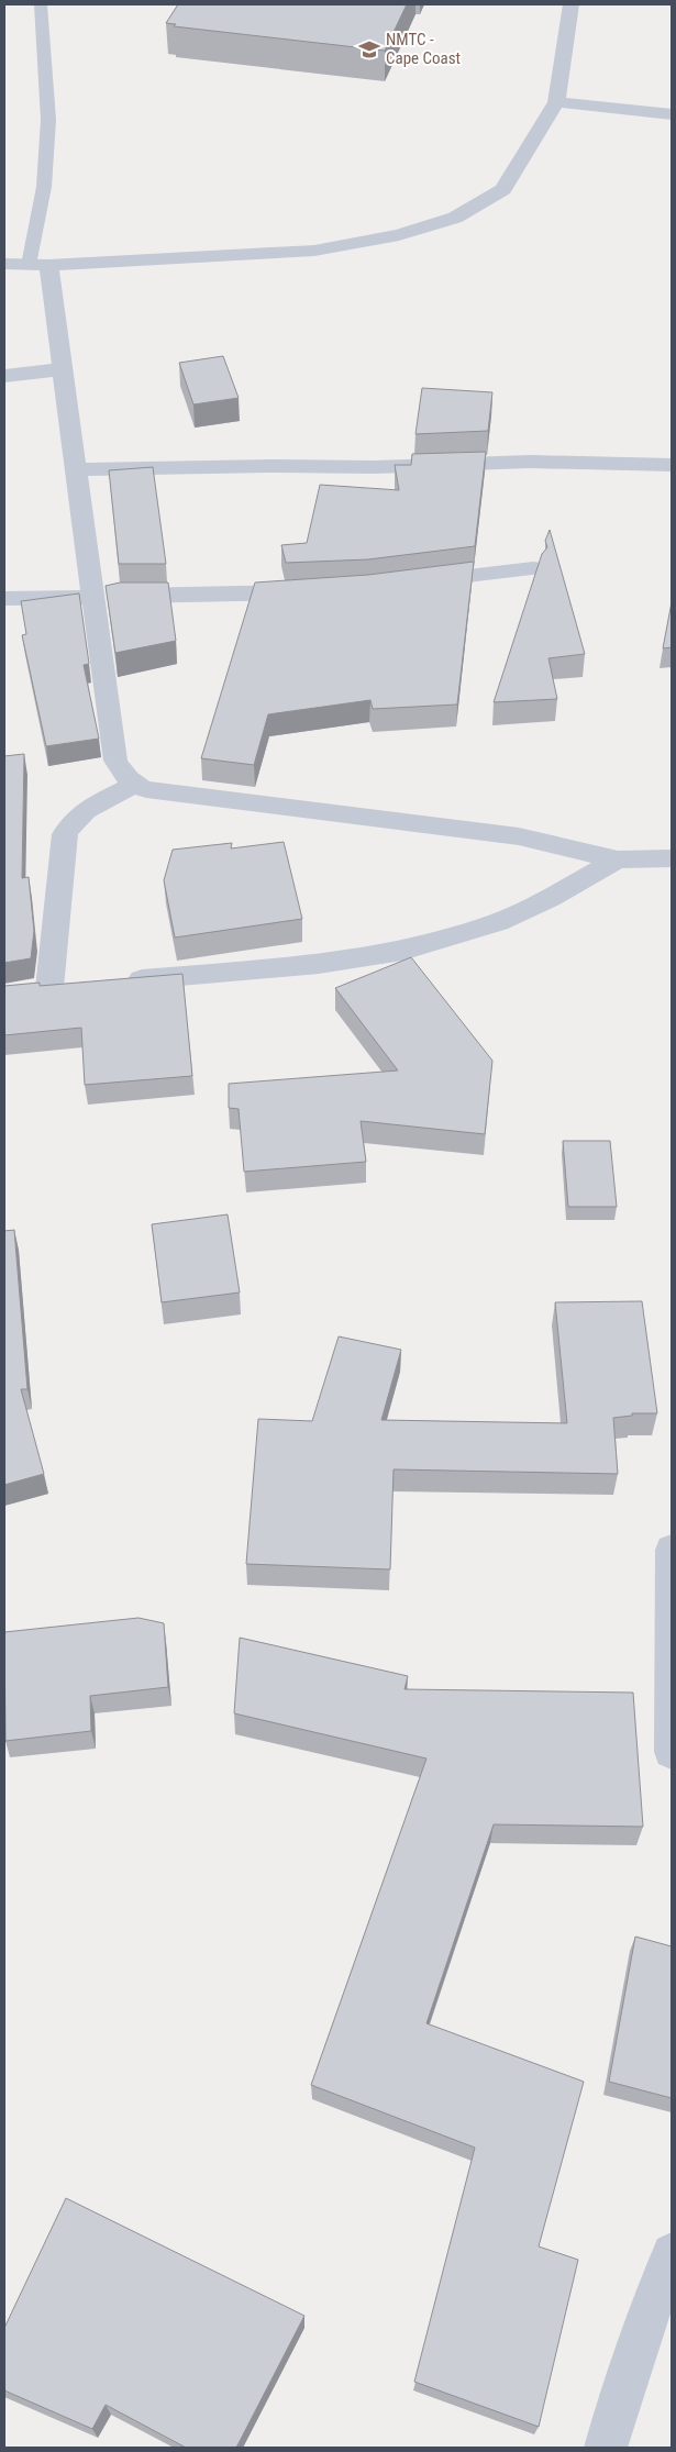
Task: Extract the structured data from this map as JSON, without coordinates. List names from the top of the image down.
{
  "places": {
    "school or university": ["NMTC - Cape Coast"]
  }
}
